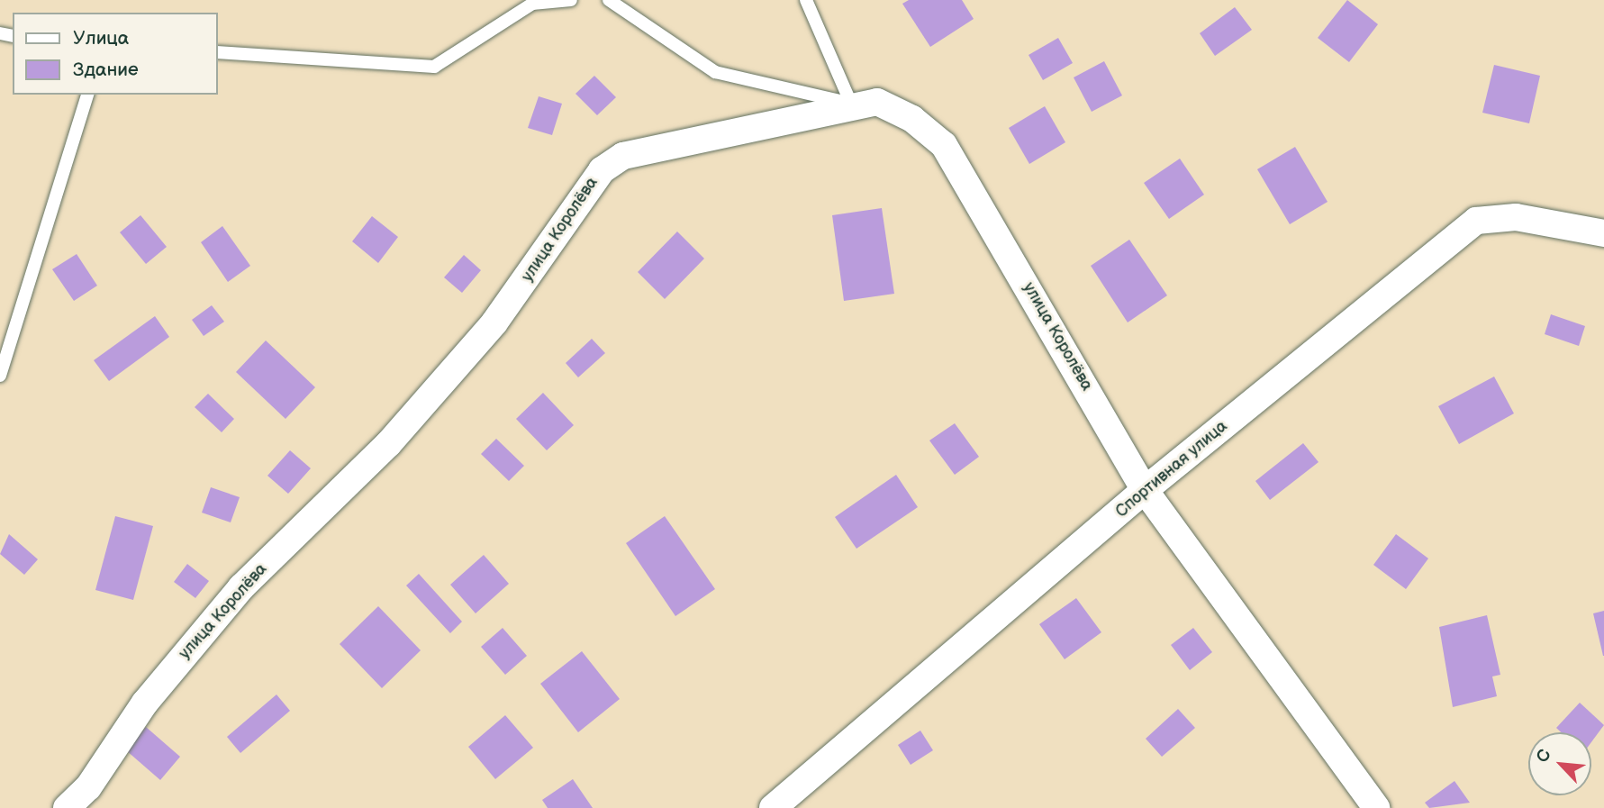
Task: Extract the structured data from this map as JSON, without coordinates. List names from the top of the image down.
{
  "streets": {
    "street": ["улица Королёва", "Спортивная улица"]
  },
  "crossings": [
    ["улица Королёва", "Спортивная улица"]
  ],
  "legend": ["Улица", "Здание"],
  "north": "top left"
}
